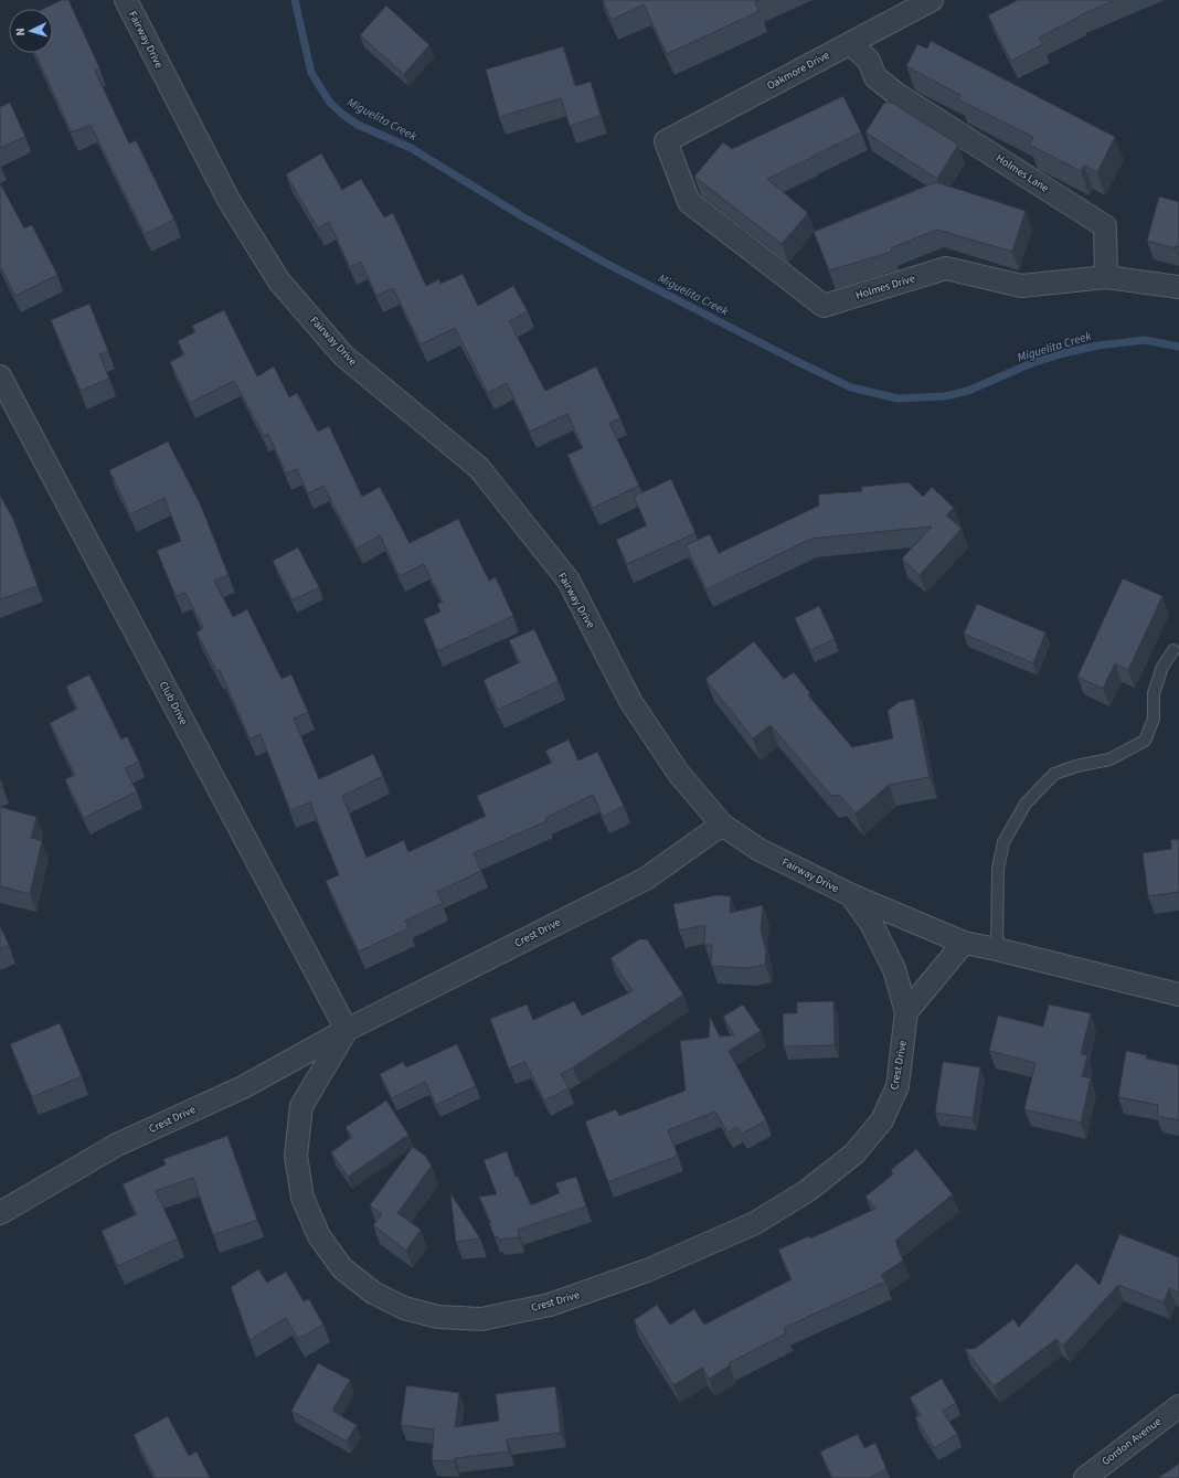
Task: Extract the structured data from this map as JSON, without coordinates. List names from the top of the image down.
{
  "streets": {
    "street": [
      "Fairway Drive",
      "Oakmore Drive",
      "Holmes Lane",
      "Holmes Drive",
      "Club Drive",
      "Crest Drive",
      "Gordon Avenue"
    ]
  },
  "crossings": [
    ["Fairway Drive", "Crest Drive"],
    ["Oakmore Drive", "Holmes Lane"],
    ["Oakmore Drive", "Holmes Drive"],
    ["Holmes Lane", "Holmes Drive"],
    ["Club Drive", "Crest Drive"]
  ],
  "water": ["Miguelita Creek"],
  "north": "left"
}
